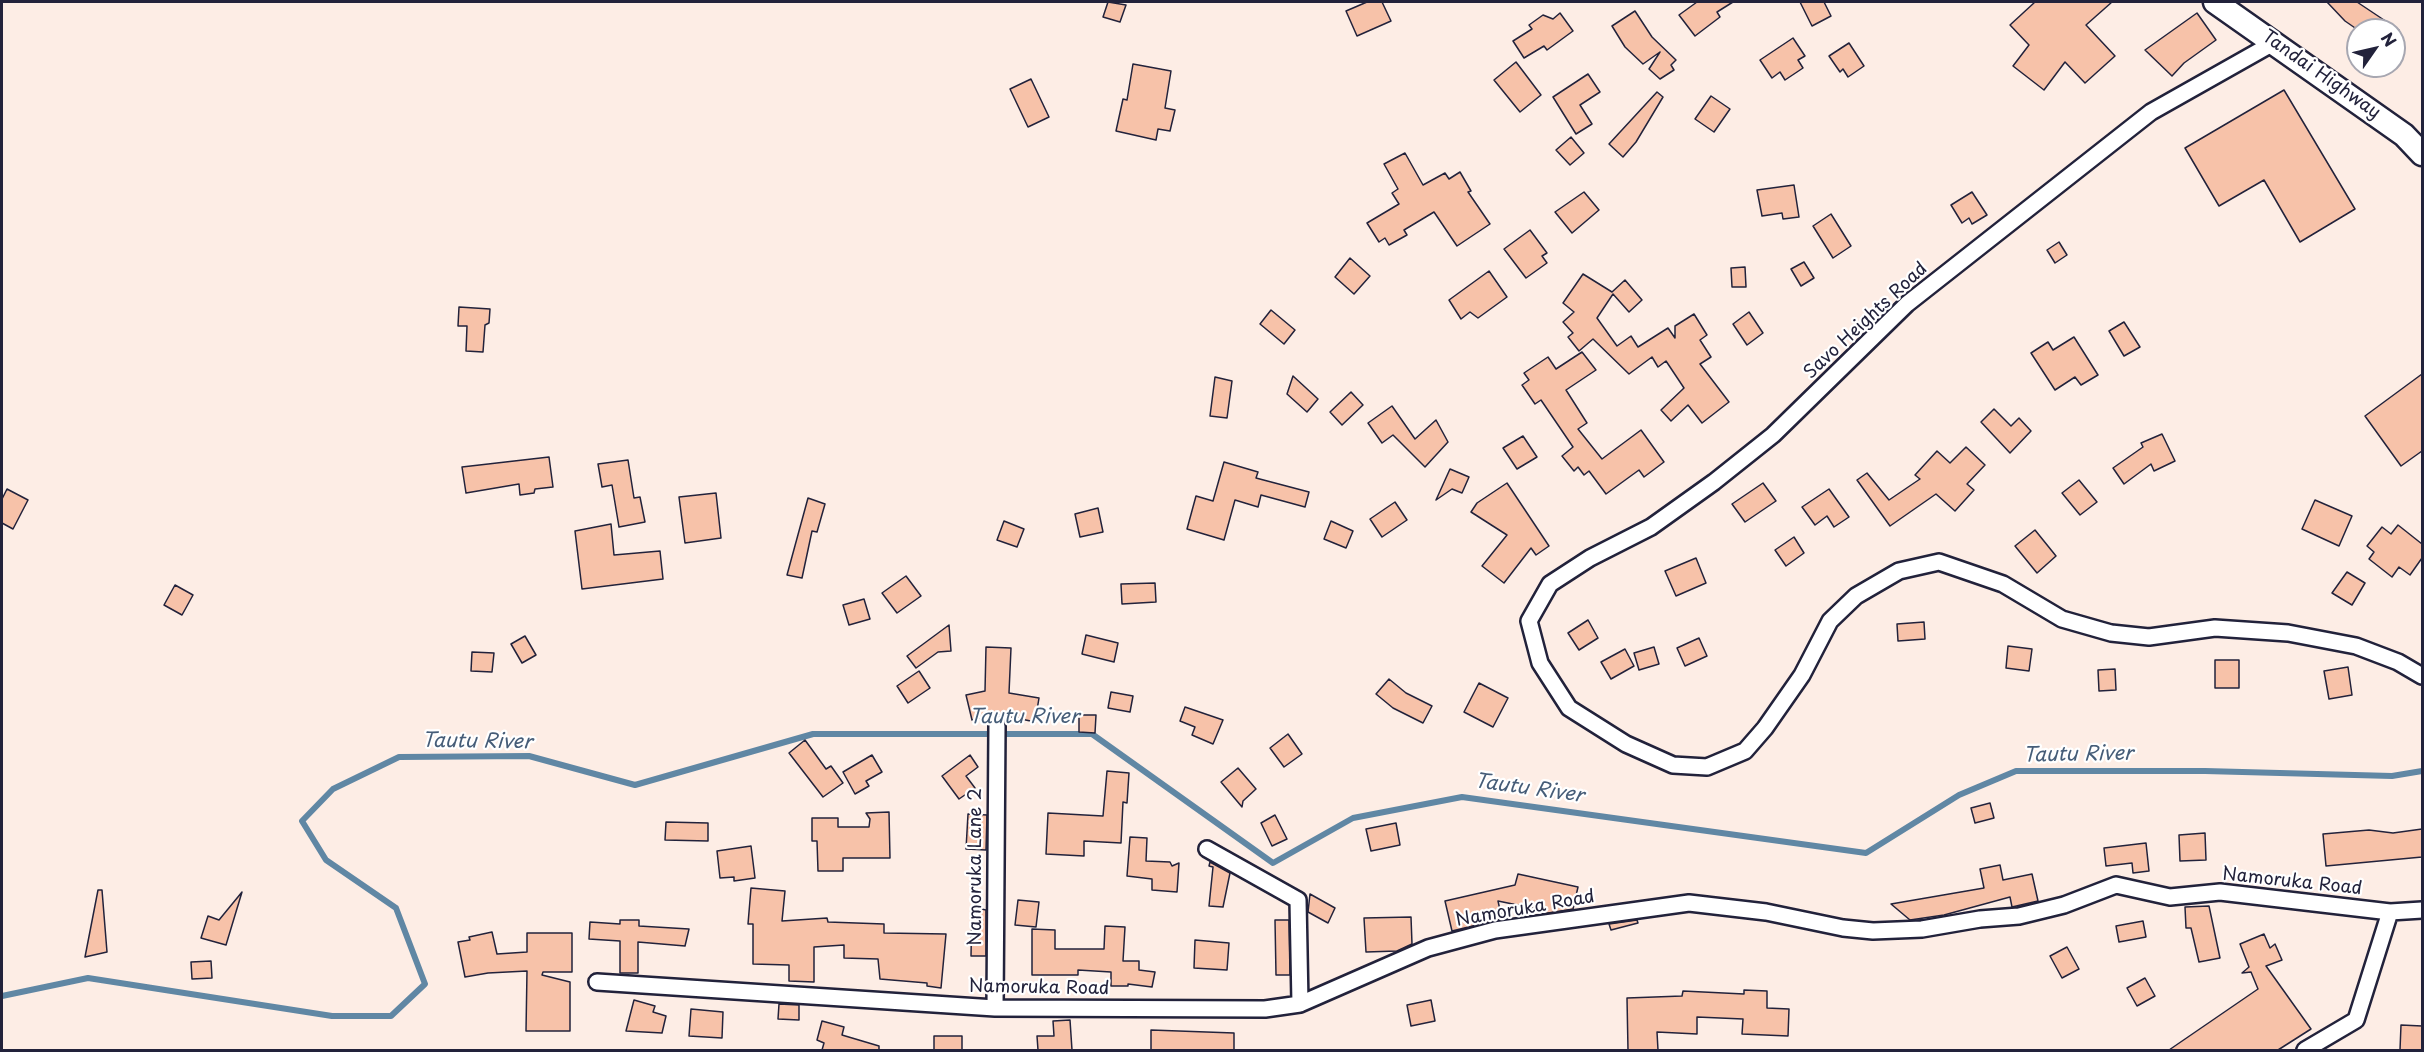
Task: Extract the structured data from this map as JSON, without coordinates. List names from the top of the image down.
{
  "streets": {
    "main road": ["Tandai Highway"],
    "street": ["Savo Heights Road", "Namoruka Lane 2", "Namoruka Road"]
  },
  "crossings": [
    ["Tandai Highway", "Savo Heights Road"],
    ["Namoruka Lane 2", "Namoruka Road"]
  ],
  "water": ["Tautu River"],
  "north": "top right"
}
